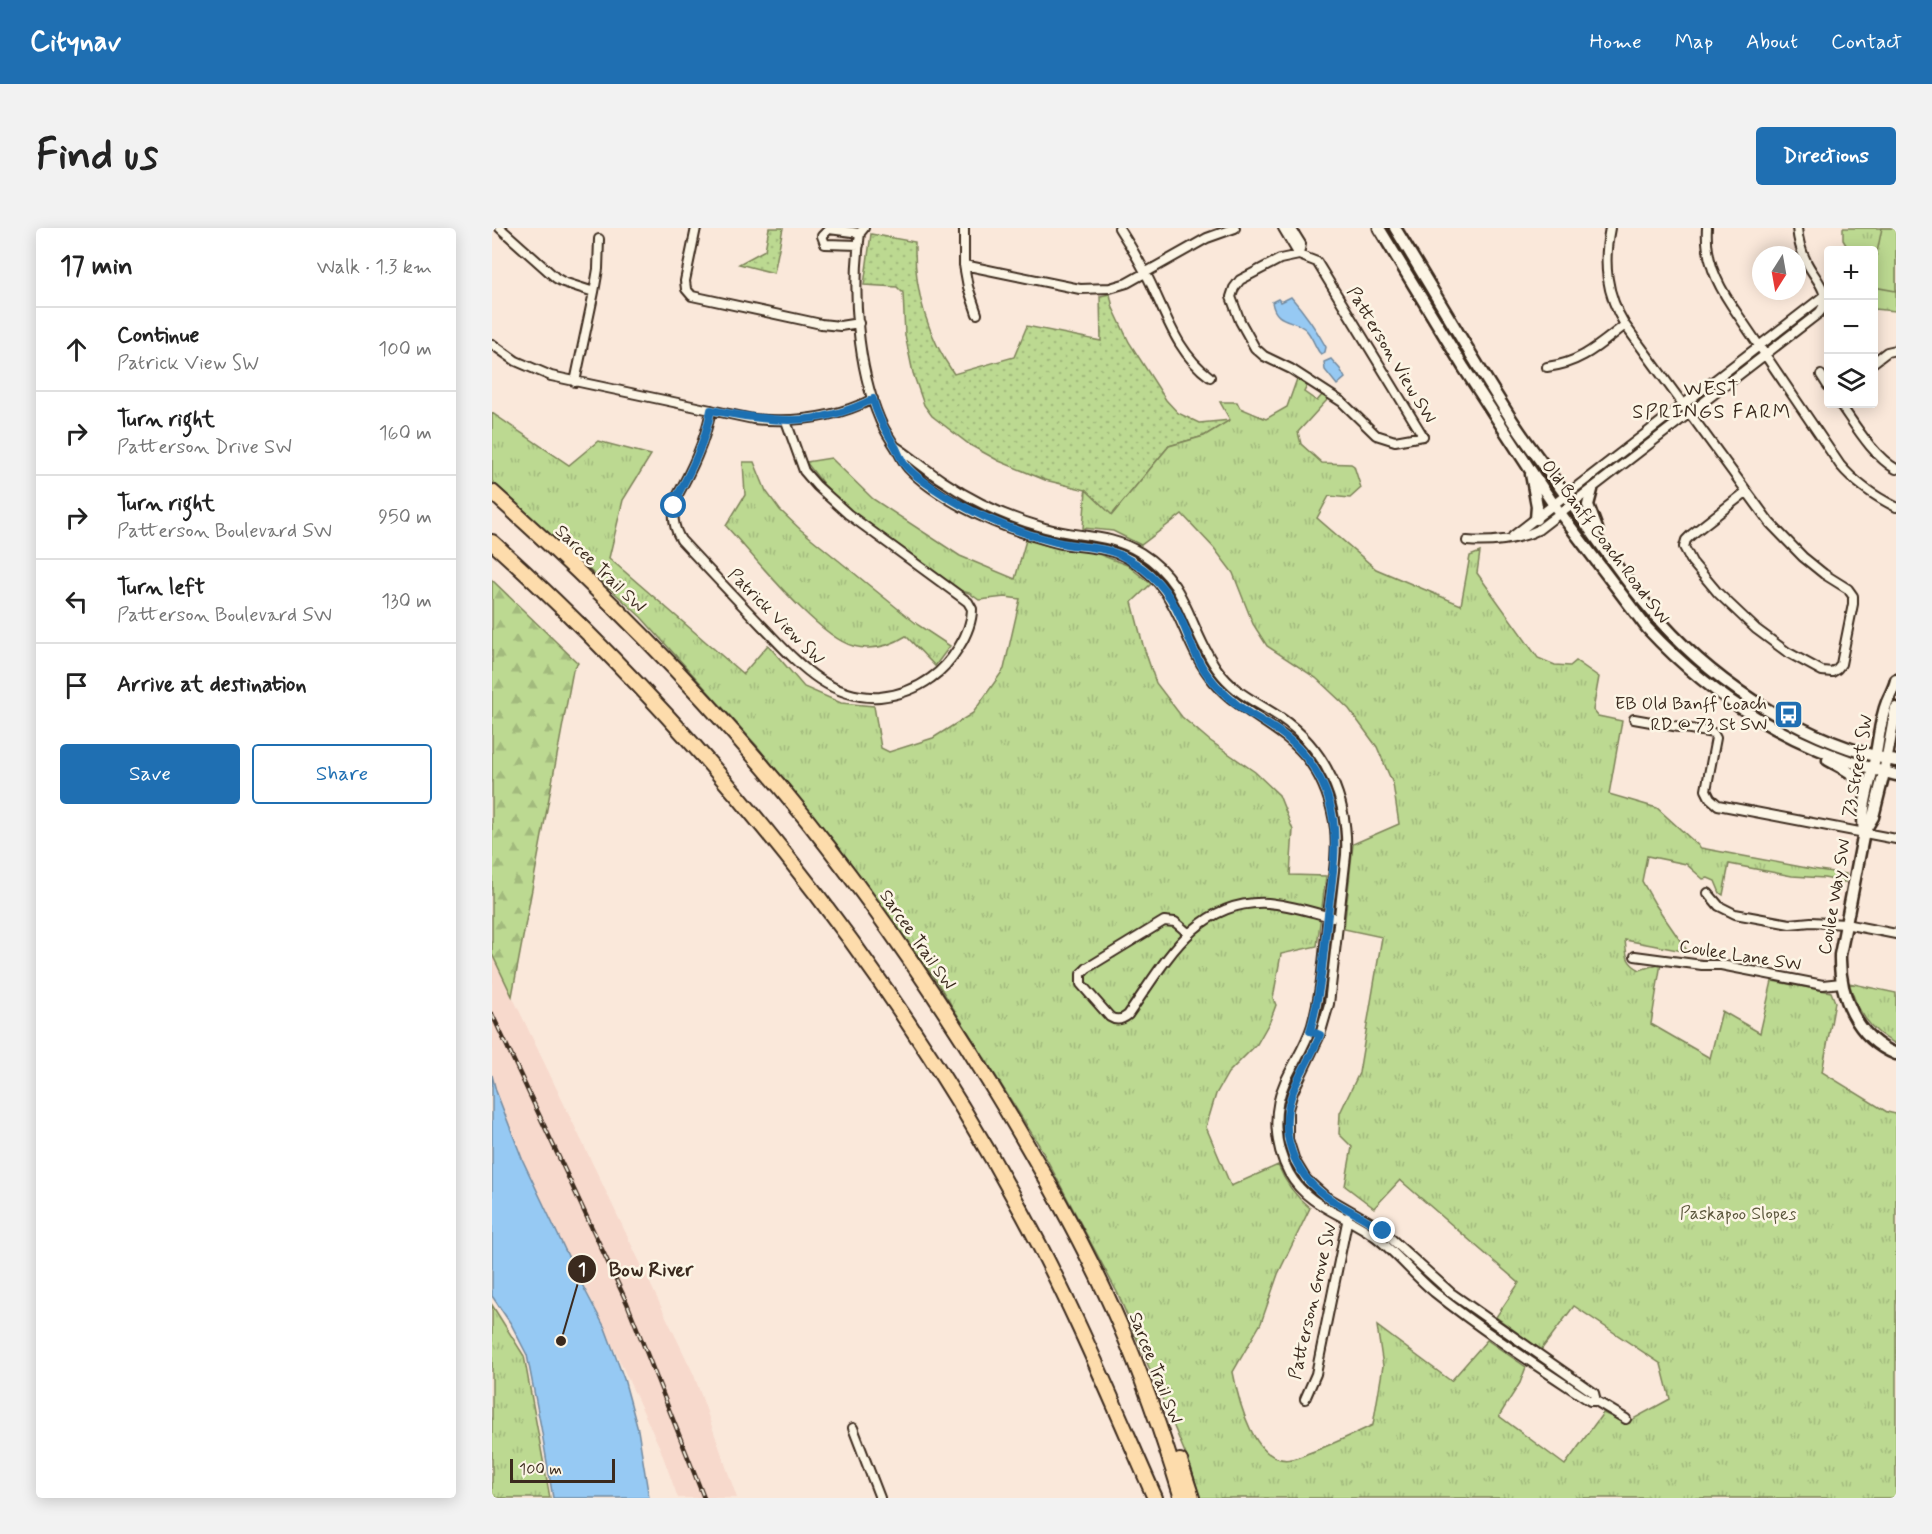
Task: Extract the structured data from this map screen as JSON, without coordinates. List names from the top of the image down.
{
  "streets": {
    "highway": ["Sarcee Trail SW"],
    "main road": ["Old Banff Coach Road SW", "73 Street SW", "Coulee Way SW"],
    "street": [
      "Patterson View SW",
      "Patrick View SW",
      "Coulee Lane SW",
      "Patterson Grove SW"
    ]
  },
  "crossings": [
    ["Old Banff Coach Road SW", "73 Street SW"],
    ["73 Street SW", "Coulee Way SW"],
    ["Coulee Way SW", "Coulee Lane SW"]
  ],
  "districts": ["WEST SPRINGS FARM"],
  "parks": ["Paskapoo Slopes"],
  "places": {
    "bus stop": ["EB Old Banff Coach RD @ 73 St SW"],
    "other": ["Bow River"]
  },
  "scale_bar": "100 m",
  "north": "bottom",
  "page": {
    "header": "Citynav",
    "nav": [
      "Home",
      "Map",
      "About",
      "Contact"
    ],
    "buttons": [
      "Directions",
      ["Save", "Share"]
    ],
    "title": "Find us",
    "heading": ["17 min", "Walk · 1.3 km"],
    "map_buttons": ["+", "−"],
    "list": [
      ["Continue", "Patrick View SW", "100 m"],
      ["Turn right", "Patterson Drive SW", "160 m"],
      ["Turn right", "Patterson Boulevard SW", "950 m"],
      ["Turn left", "Patterson Boulevard SW", "130 m"],
      "Arrive at destination"
    ],
    "scale": "100 m"
  }
}
